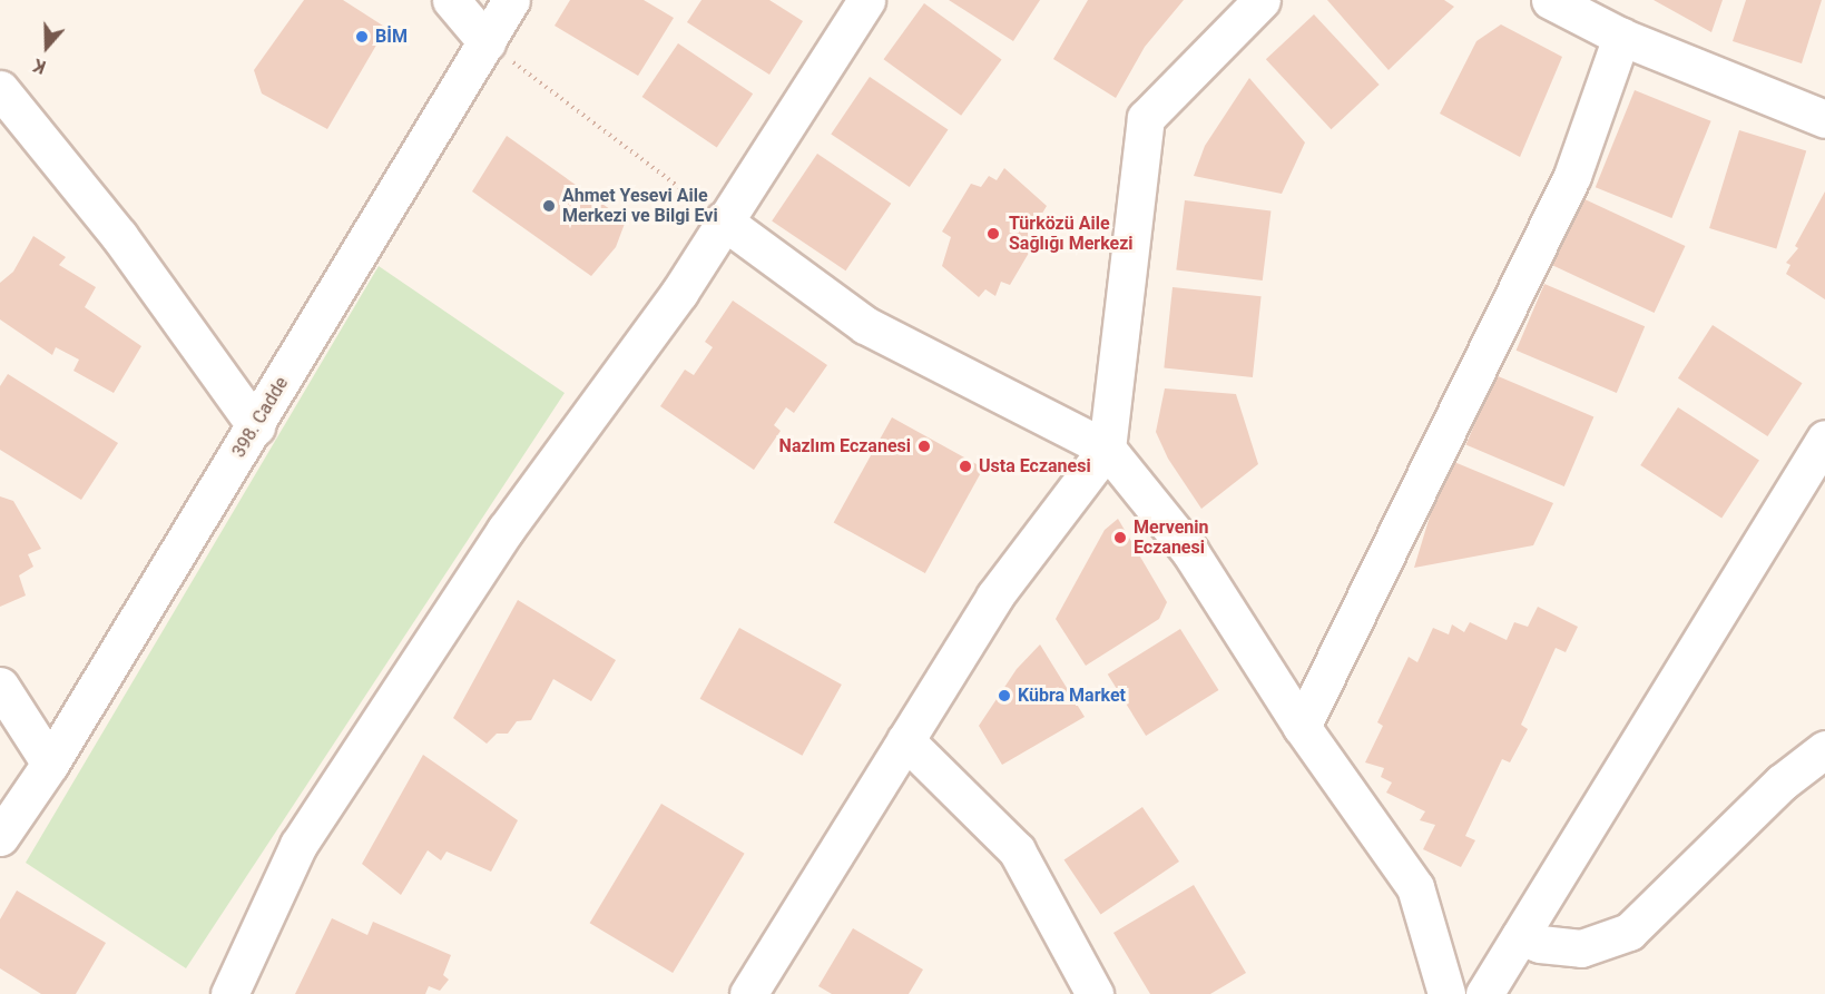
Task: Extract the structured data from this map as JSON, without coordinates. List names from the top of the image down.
{
  "streets": {
    "street": ["398. Cadde"]
  },
  "places": [
    "BİM",
    "Ahmet Yesevi Aile Merkezi ve Bilgi Evi",
    "Türközü Aile Sağlığı Merkezi",
    "Nazlım Eczanesi",
    "Usta Eczanesi",
    "Mervenin Eczanesi",
    "Kübra Market"
  ],
  "north": "bottom"
}
